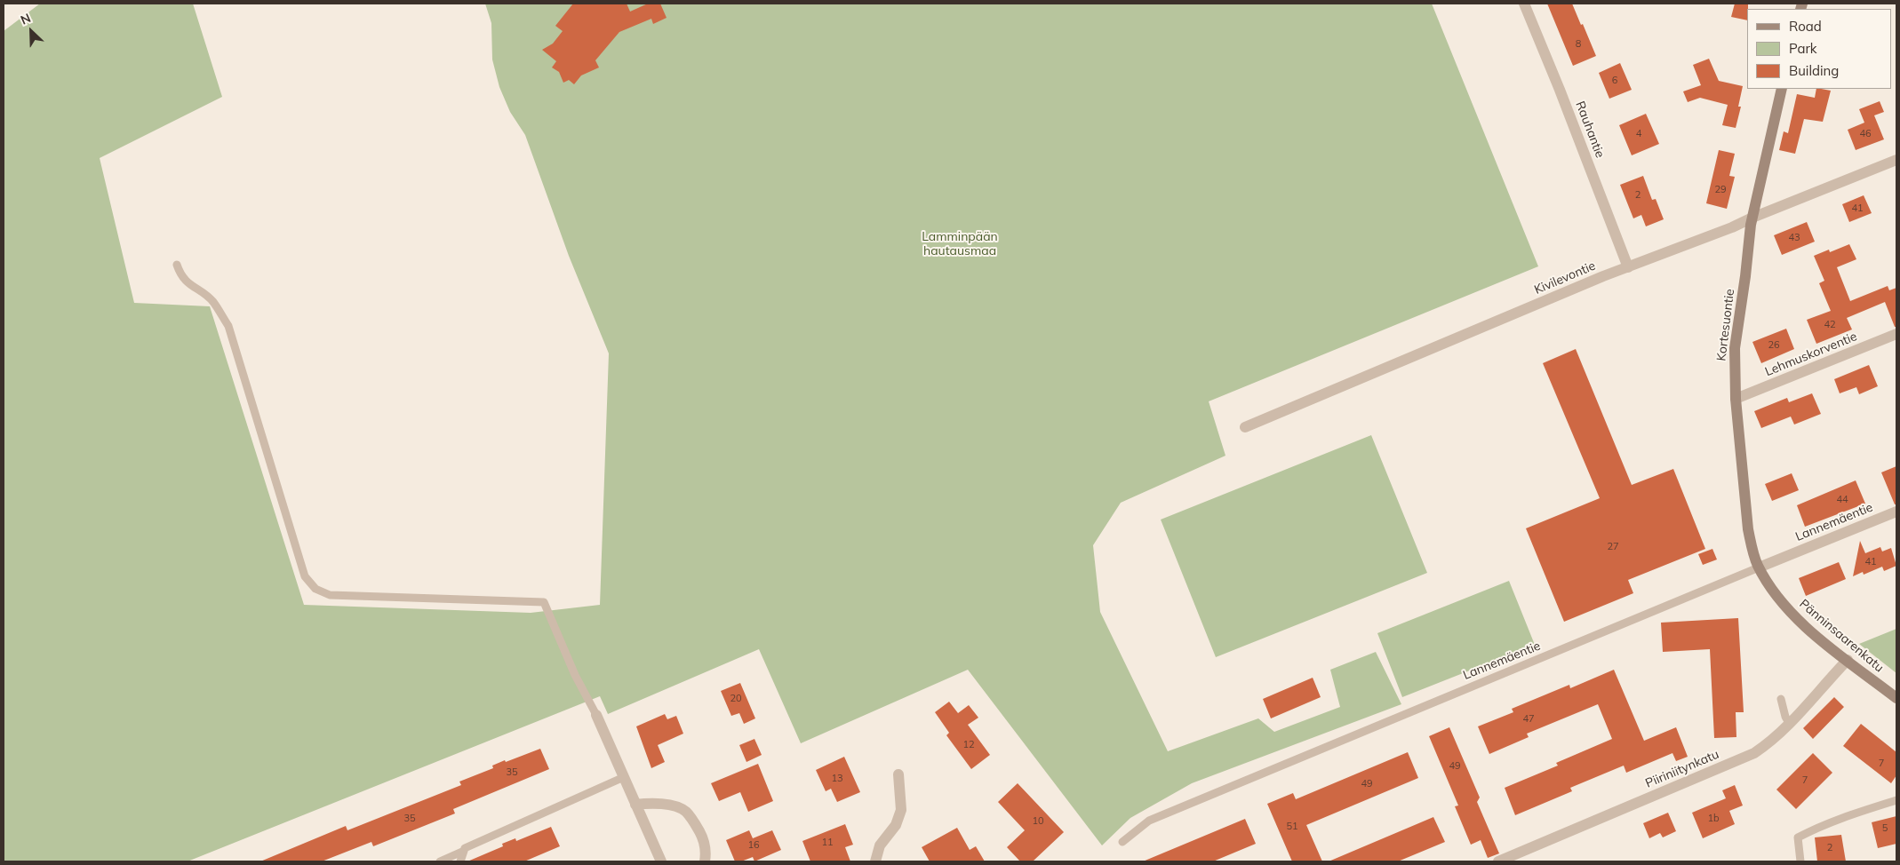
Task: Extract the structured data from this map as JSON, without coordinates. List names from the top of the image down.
{
  "streets": {
    "street": [
      "Rauhantie",
      "Kivilevontie",
      "Kortesuontie",
      "Lehmuskorventie",
      "Lannemäentie",
      "Pänninsaarenkatu",
      "Piiriniitynkatu"
    ]
  },
  "crossings": [
    ["Rauhantie", "Kivilevontie"],
    ["Kivilevontie", "Kortesuontie"],
    ["Kortesuontie", "Lehmuskorventie"],
    ["Kortesuontie", "Lannemäentie"],
    ["Kortesuontie", "Pänninsaarenkatu"],
    ["Lannemäentie", "Pänninsaarenkatu"],
    ["Pänninsaarenkatu", "Piiriniitynkatu"]
  ],
  "parks": ["Lamminpään hautausmaa"],
  "house_numbers": [
    "8",
    "6",
    "4",
    "46",
    "29",
    "2",
    "41",
    "43",
    "42",
    "26",
    "44",
    "27",
    "41",
    "20",
    "47",
    "12",
    "7",
    "49",
    "35",
    "13",
    "7",
    "49",
    "35",
    "1b",
    "10",
    "51",
    "5",
    "11",
    "16",
    "2"
  ],
  "legend": ["Road", "Park", "Building"],
  "north": "top left"
}
